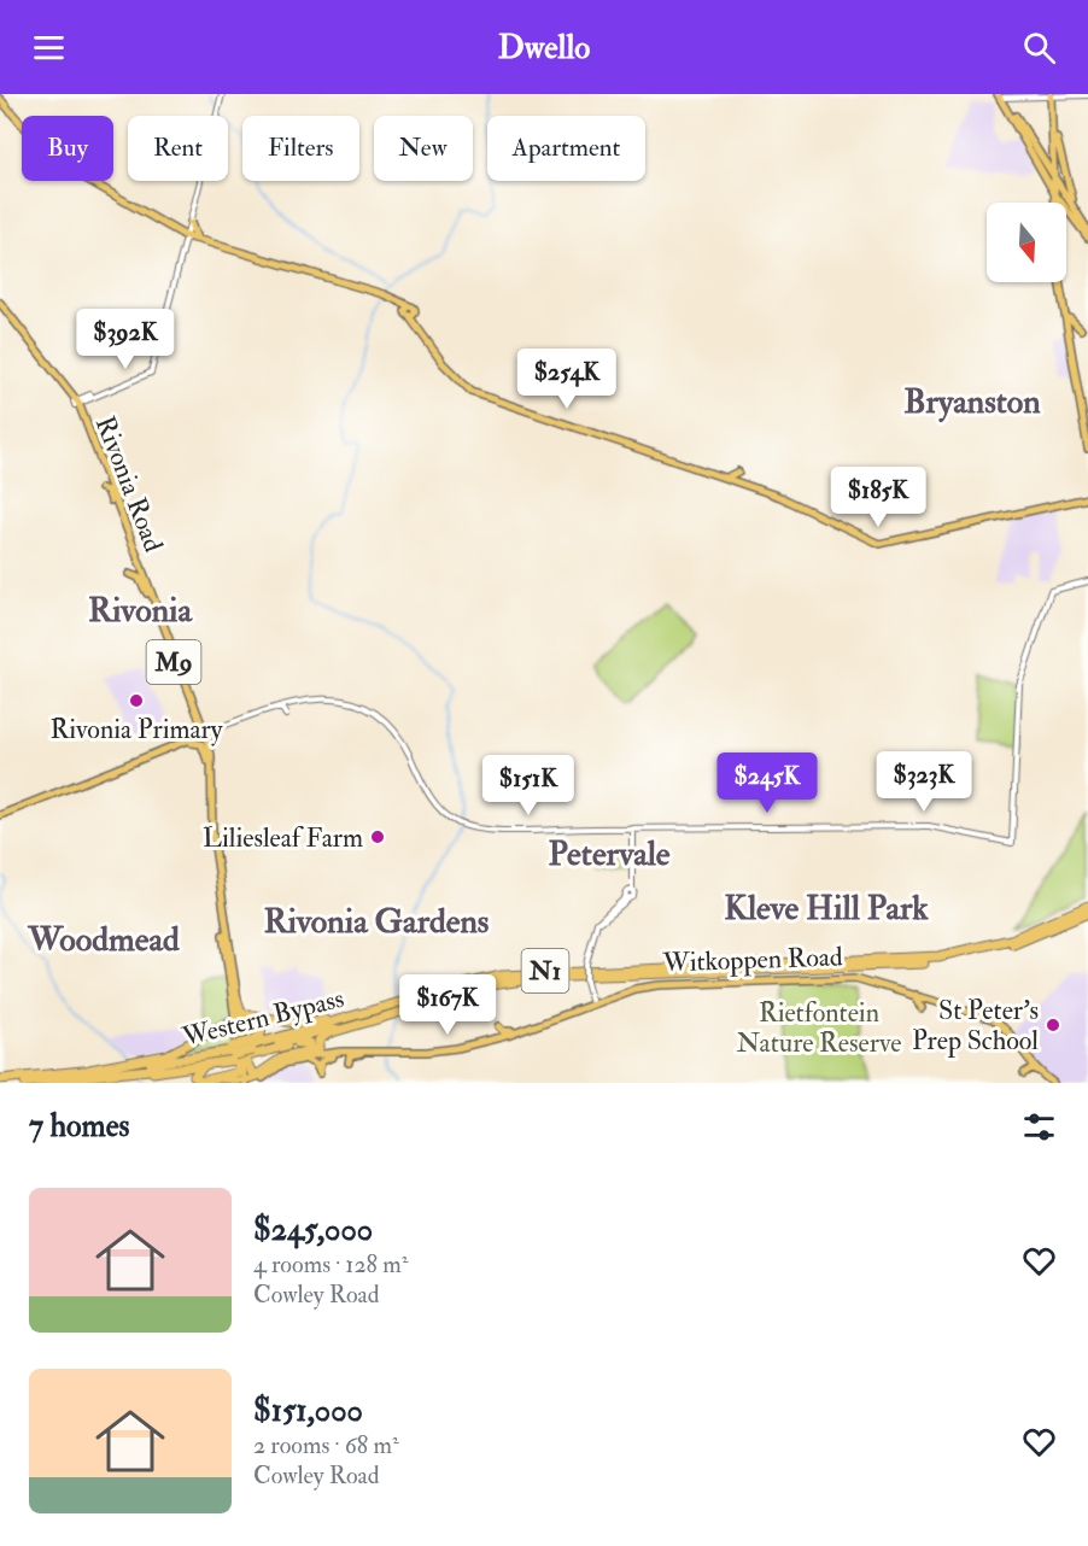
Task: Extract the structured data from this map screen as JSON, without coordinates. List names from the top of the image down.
{
  "streets": {
    "highway": ["N1", "Western Bypass"],
    "main road": ["Rivonia Road", "M9", "Witkoppen Road"]
  },
  "crossings": [
    ["Rivonia Road", "Witkoppen Road"],
    ["Rivonia Road", "Western Bypass"]
  ],
  "districts": [
    "Bryanston",
    "Rivonia",
    "Petervale",
    "Kleve Hill Park",
    "Rivonia Gardens",
    "Woodmead"
  ],
  "parks": ["Rietfontein Nature Reserve"],
  "places": ["Rivonia Primary", "Liliesleaf Farm", "St Peter's Prep School"],
  "north": "bottom",
  "page": {
    "header": "Dwello",
    "chip": [
      "Buy",
      "Rent",
      "Filters",
      "New",
      "Apartment"
    ],
    "price": [
      "$392K",
      "$254K",
      "$185K",
      "$323K",
      "$245K",
      "$151K",
      "$167K"
    ],
    "heading": "7 homes",
    "list": [
      {
        "name": "$245,000",
        "note": "4 rooms · 128 m² · Cowley Road"
      },
      {
        "name": "$151,000",
        "note": "2 rooms · 68 m² · Cowley Road"
      }
    ]
  }
}
